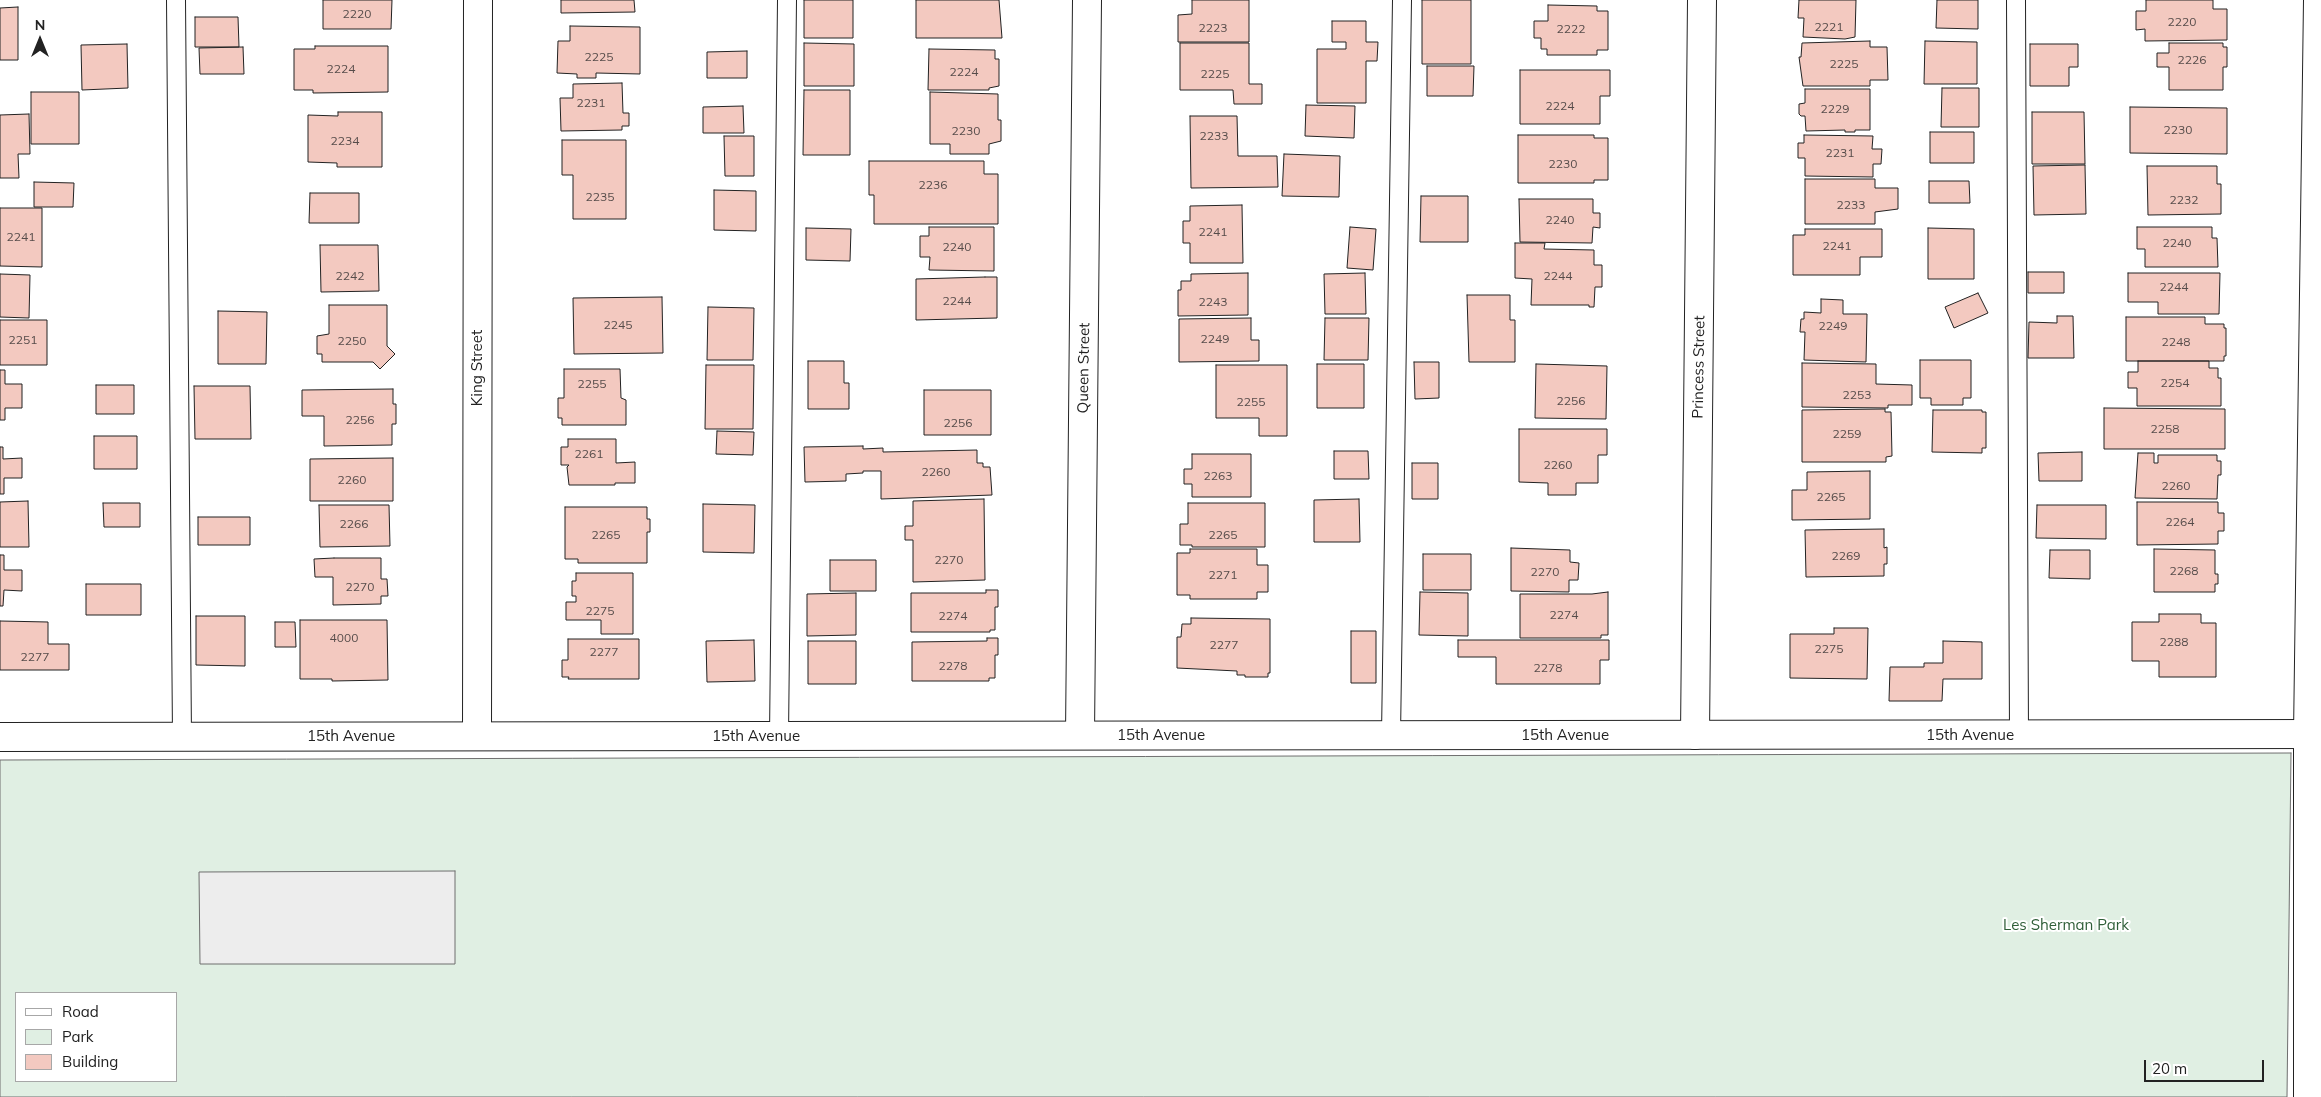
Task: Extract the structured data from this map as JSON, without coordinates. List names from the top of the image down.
{
  "streets": {
    "street": [
      "Princess Street",
      "King Street",
      "Queen Street",
      "15th Avenue"
    ]
  },
  "crossings": [
    ["Princess Street", "15th Avenue"],
    ["King Street", "15th Avenue"],
    ["Queen Street", "15th Avenue"]
  ],
  "parks": ["Les Sherman Park"],
  "house_numbers": [
    "2220",
    "2220",
    "2221",
    "2223",
    "2222",
    "2225",
    "2226",
    "2225",
    "2224",
    "2224",
    "2225",
    "2231",
    "2224",
    "2229",
    "2230",
    "2230",
    "2233",
    "2234",
    "2231",
    "2230",
    "2236",
    "2235",
    "2232",
    "2233",
    "2240",
    "2241",
    "2241",
    "2240",
    "2241",
    "2240",
    "2242",
    "2244",
    "2244",
    "2244",
    "2243",
    "2245",
    "2249",
    "2249",
    "2251",
    "2250",
    "2248",
    "2254",
    "2255",
    "2253",
    "2256",
    "2255",
    "2256",
    "2256",
    "2258",
    "2259",
    "2261",
    "2260",
    "2260",
    "2263",
    "2260",
    "2260",
    "2265",
    "2264",
    "2266",
    "2265",
    "2265",
    "2269",
    "2270",
    "2268",
    "2270",
    "2271",
    "2270",
    "2275",
    "2274",
    "2274",
    "4000",
    "2288",
    "2277",
    "2275",
    "2277",
    "2277",
    "2278",
    "2278"
  ],
  "legend": ["Road", "Park", "Building"],
  "scale_bar": "20 m",
  "north": "top"
}
